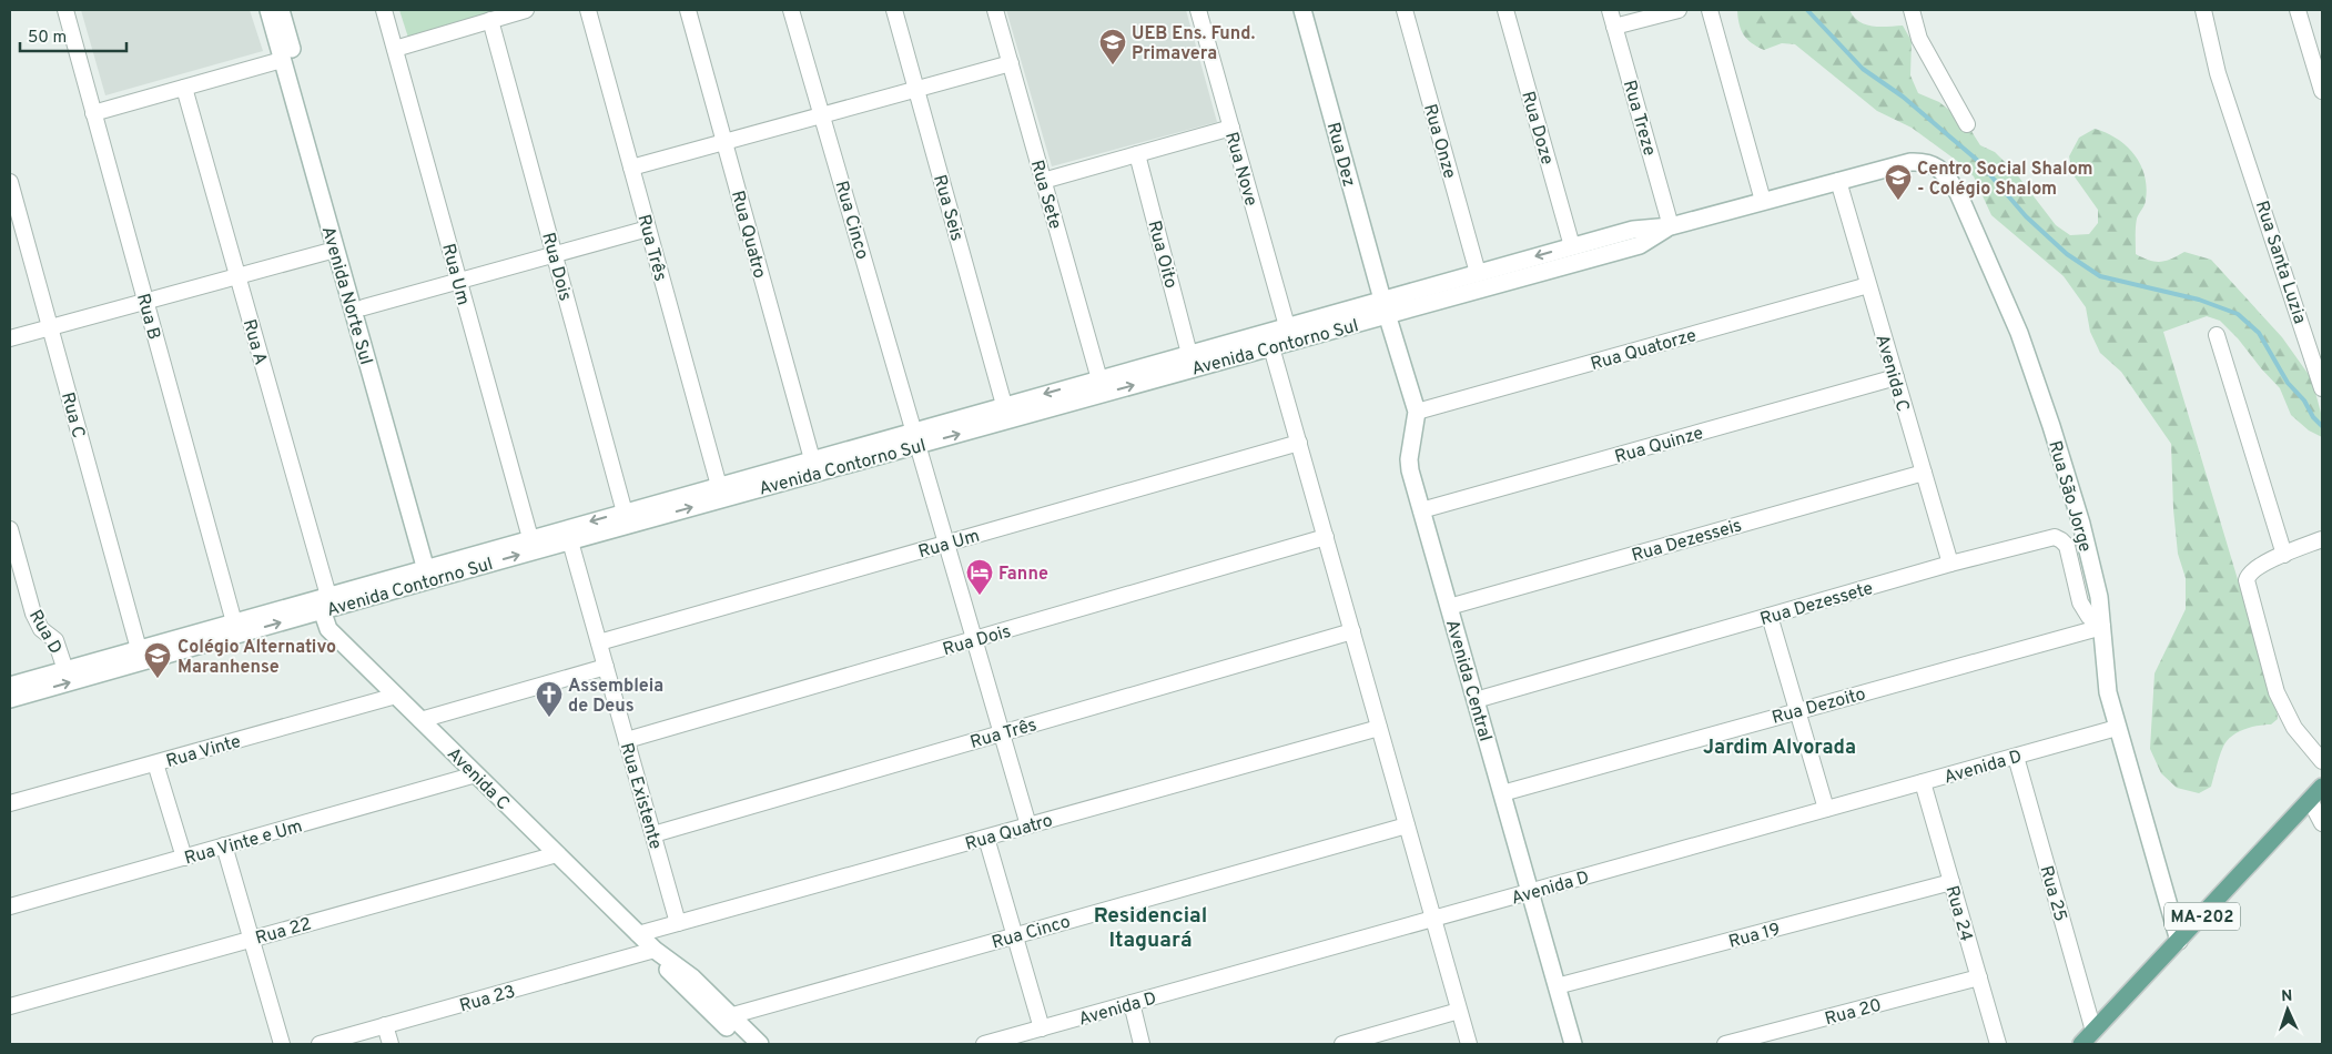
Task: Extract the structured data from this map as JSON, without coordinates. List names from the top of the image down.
{
  "streets": {
    "main road": ["MA-202"],
    "street": [
      "Rua Treze",
      "Rua Doze",
      "Rua Onze",
      "Rua Dez",
      "Rua Nove",
      "Rua Sete",
      "Rua Seis",
      "Rua Cinco",
      "Rua Quatro",
      "Rua Três",
      "Rua Oito",
      "Rua Santa Luzia",
      "Rua Dois",
      "Rua Um",
      "Avenida Norte Sul",
      "Rua B",
      "Rua A",
      "Avenida Contorno Sul",
      "Rua Quatorze",
      "Avenida C",
      "Rua C",
      "Rua Quinze",
      "Rua São Jorge",
      "Rua Dezesseis",
      "Rua Dezessete",
      "Rua D",
      "Avenida Central",
      "Rua Dezoito",
      "Rua Vinte",
      "Avenida D",
      "Rua Existente",
      "Rua Vinte e Um",
      "Rua 25",
      "Rua 24",
      "Rua 22",
      "Rua 19",
      "Rua 23",
      "Rua 20"
    ]
  },
  "crossings": [
    ["Rua Treze", "Avenida Contorno Sul"],
    ["Rua Doze", "Avenida Contorno Sul"],
    ["Rua Onze", "Avenida Contorno Sul"],
    ["Rua Dez", "Avenida Contorno Sul"],
    ["Rua Dez", "Avenida Central"],
    ["Rua Nove", "Avenida Contorno Sul"],
    ["Rua Sete", "Avenida Contorno Sul"],
    ["Rua Seis", "Avenida Contorno Sul"],
    ["Rua Cinco", "Rua Quatro"],
    ["Rua Cinco", "Rua Três"],
    ["Rua Cinco", "Rua Dois"],
    ["Rua Cinco", "Rua Um"],
    ["Rua Cinco", "Avenida Contorno Sul"],
    ["Rua Cinco", "Avenida C"],
    ["Rua Quatro", "Avenida Contorno Sul"],
    ["Rua Quatro", "Avenida C"],
    ["Rua Quatro", "Rua Existente"],
    ["Rua Três", "Avenida Contorno Sul"],
    ["Rua Três", "Rua Existente"],
    ["Rua Oito", "Avenida Contorno Sul"],
    ["Rua Dois", "Avenida Contorno Sul"],
    ["Rua Dois", "Rua Existente"],
    ["Rua Um", "Avenida Contorno Sul"],
    ["Rua Um", "Rua Existente"],
    ["Avenida Norte Sul", "Avenida Contorno Sul"],
    ["Rua B", "Avenida Contorno Sul"],
    ["Rua A", "Avenida Contorno Sul"],
    ["Rua A", "Avenida C"],
    ["Avenida Contorno Sul", "Avenida C"],
    ["Avenida Contorno Sul", "Rua C"],
    ["Avenida Contorno Sul", "Rua São Jorge"],
    ["Avenida Contorno Sul", "Rua D"],
    ["Avenida Contorno Sul", "Avenida Central"],
    ["Avenida Contorno Sul", "Rua Existente"],
    ["Rua Quatorze", "Avenida C"],
    ["Rua Quatorze", "Avenida Central"],
    ["Avenida C", "Rua Quinze"],
    ["Avenida C", "Rua São Jorge"],
    ["Avenida C", "Rua Dezesseis"],
    ["Avenida C", "Rua Dezessete"],
    ["Avenida C", "Rua Vinte"],
    ["Avenida C", "Rua Vinte e Um"],
    ["Avenida C", "Rua 22"],
    ["Avenida C", "Rua 23"],
    ["Rua Quinze", "Avenida Central"],
    ["Rua São Jorge", "Rua Dezessete"],
    ["Rua São Jorge", "Rua Dezoito"],
    ["Rua São Jorge", "Avenida D"],
    ["Rua São Jorge", "MA-202"],
    ["Rua Dezesseis", "Avenida Central"],
    ["Rua Dezessete", "Avenida Central"],
    ["Rua Dezessete", "Rua Dezoito"],
    ["Avenida Central", "Rua Dezoito"],
    ["Avenida Central", "Avenida D"],
    ["Avenida Central", "Rua 19"],
    ["Avenida D", "Rua 25"],
    ["Avenida D", "Rua 24"],
    ["Rua 25", "MA-202"],
    ["Rua 24", "Rua 19"],
    ["Rua 24", "Rua 20"]
  ],
  "districts": ["Jardim Alvorada", "Residencial Itaguará"],
  "places": {
    "school or university": ["UEB Ens. Fund. Primavera", "Centro Social Shalom - Colégio Shalom", "Colégio Alternativo Maranhense"],
    "hotel": ["Fanne"],
    "church": ["Assembleia de Deus"]
  },
  "scale_bar": "50 m",
  "north": "top"
}
